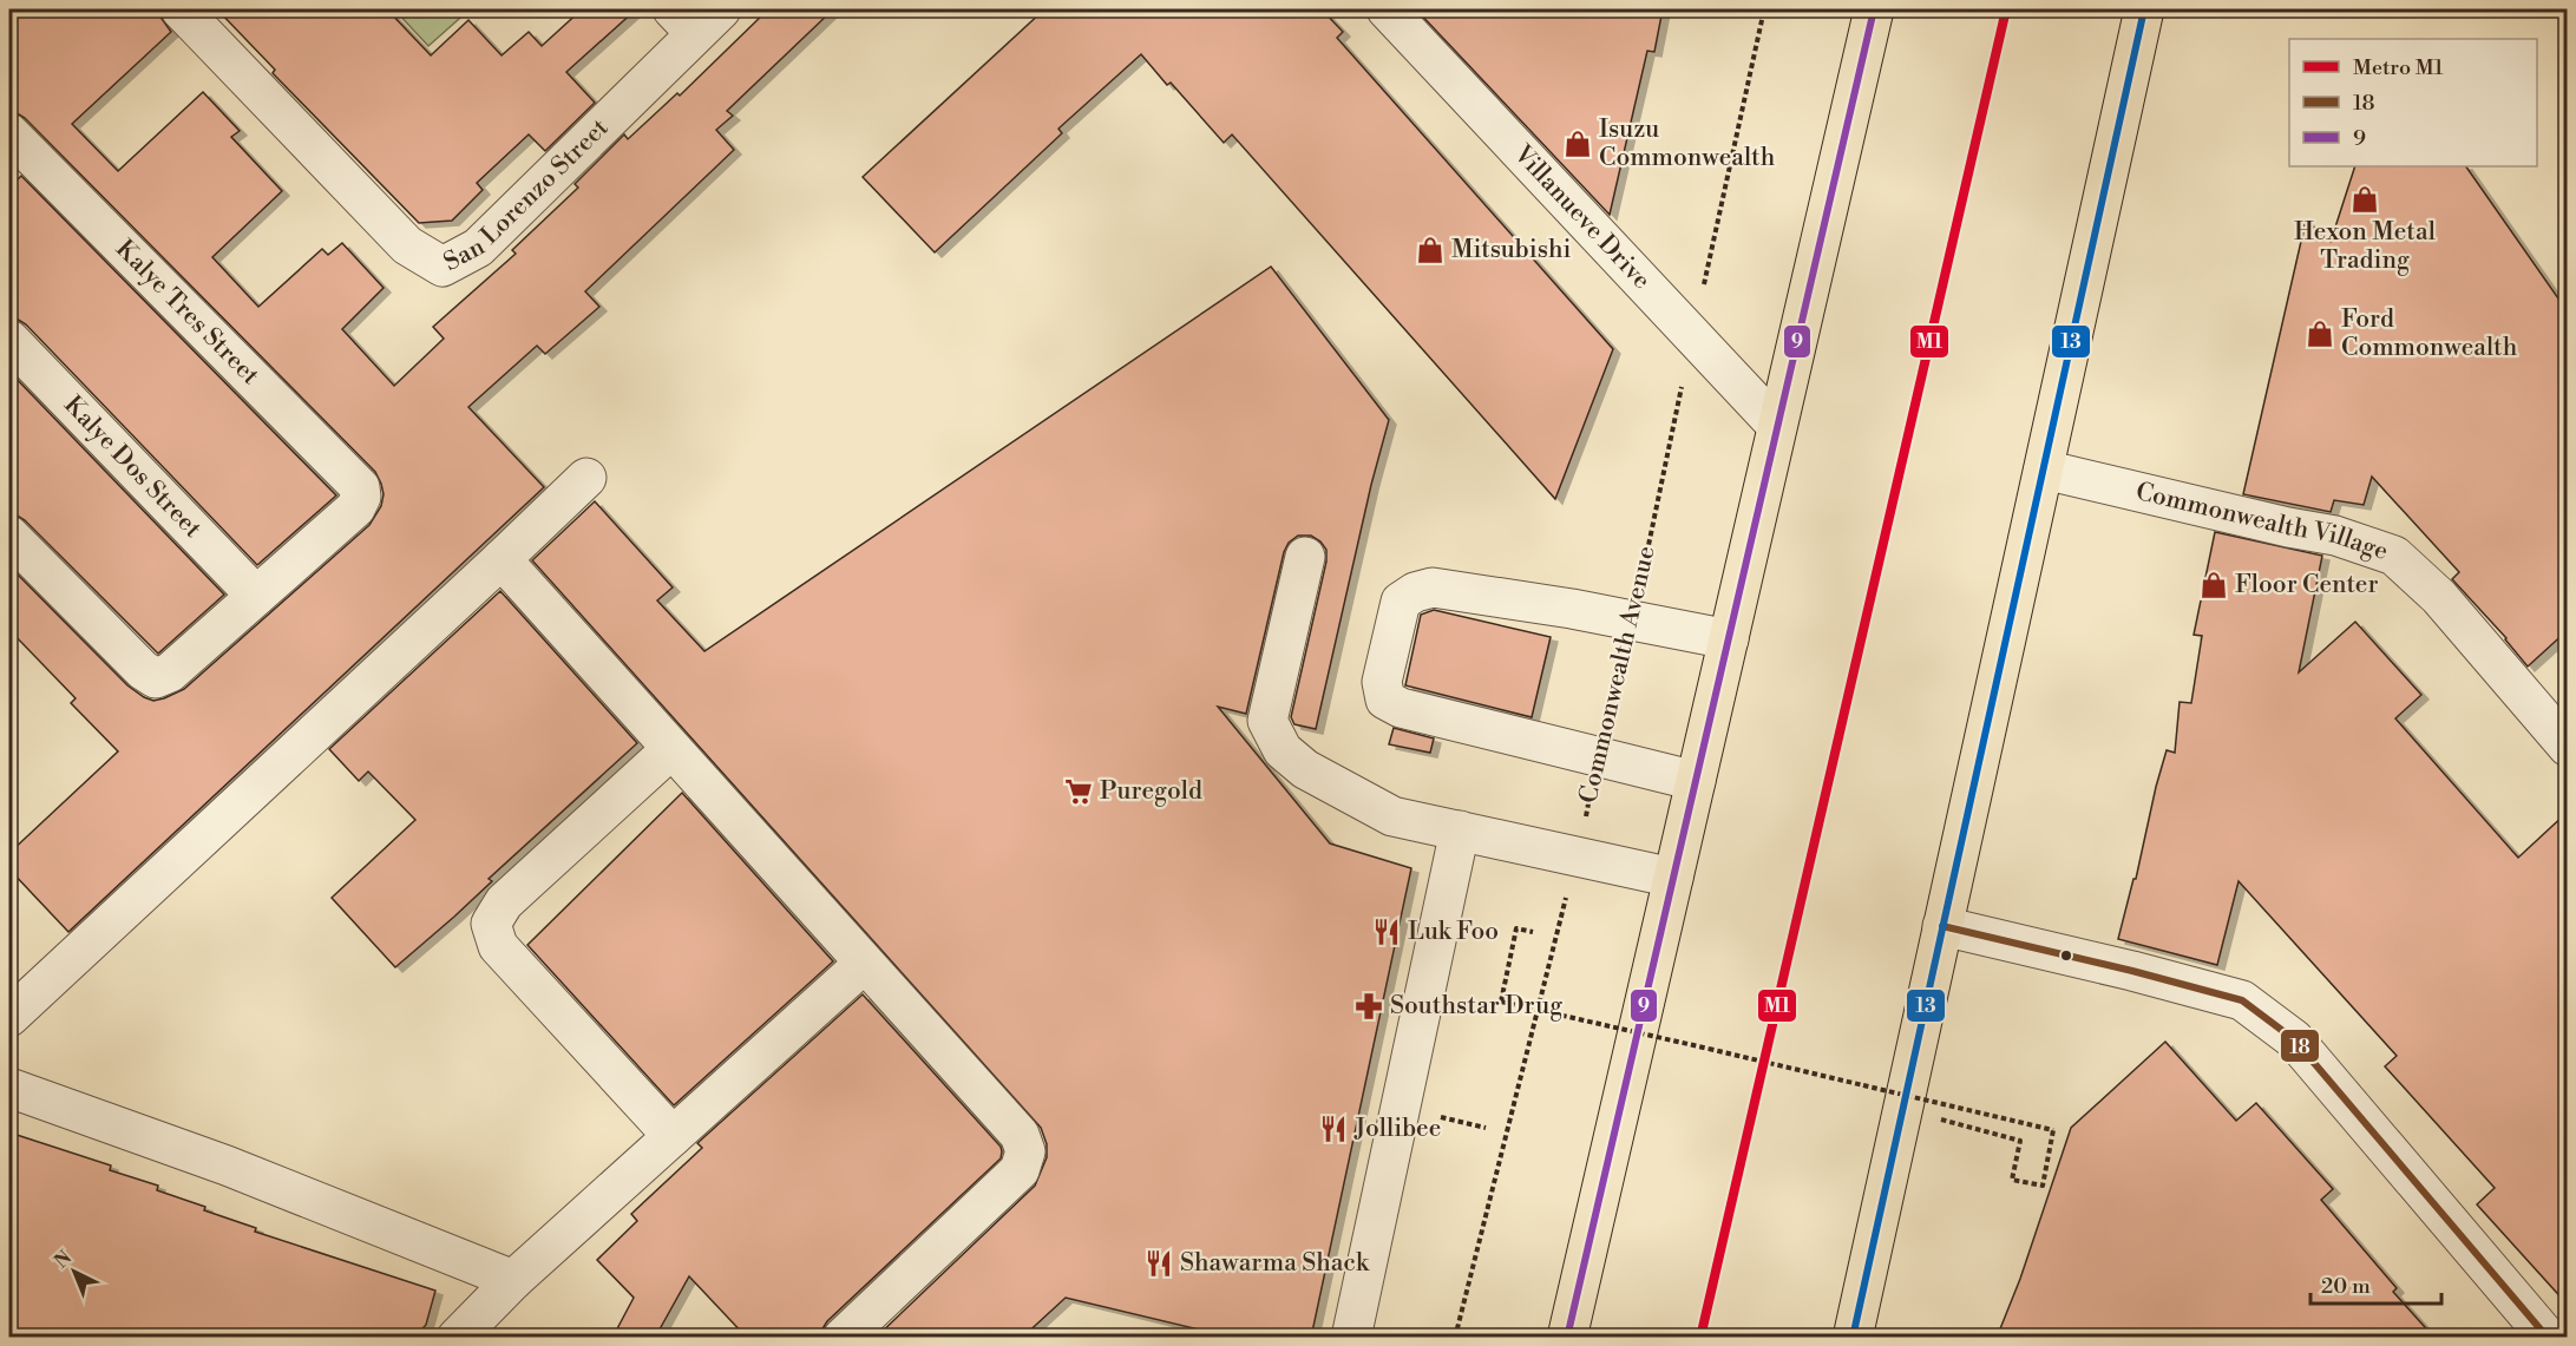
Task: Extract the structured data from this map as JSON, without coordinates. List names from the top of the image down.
{
  "streets": {
    "street": [
      "San Lorenzo Street",
      "Villanueve Drive",
      "Kalye Tres Street",
      "Kalye Dos Street",
      "Commonwealth Village"
    ],
    "path": ["Commonwealth Avenue"]
  },
  "crossings": [
    ["Villanueve Drive", "Commonwealth Avenue"],
    ["Kalye Tres Street", "Kalye Dos Street"]
  ],
  "places": {
    "shop": [
      "Isuzu Commonwealth",
      "Hexon Metal Trading",
      "Mitsubishi",
      "Ford Commonwealth",
      "Floor Center"
    ],
    "supermarket": ["Puregold"],
    "restaurant": ["Luk Foo", "Jollibee", "Shawarma Shack"],
    "pharmacy": ["Southstar Drug"]
  },
  "lines": [
    "metro line M1",
    "transit line 9",
    "transit line 13",
    "transit line 18"
  ],
  "legend": ["Metro M1", "18", "9"],
  "scale_bar": "20 m",
  "north": "top left"
}
